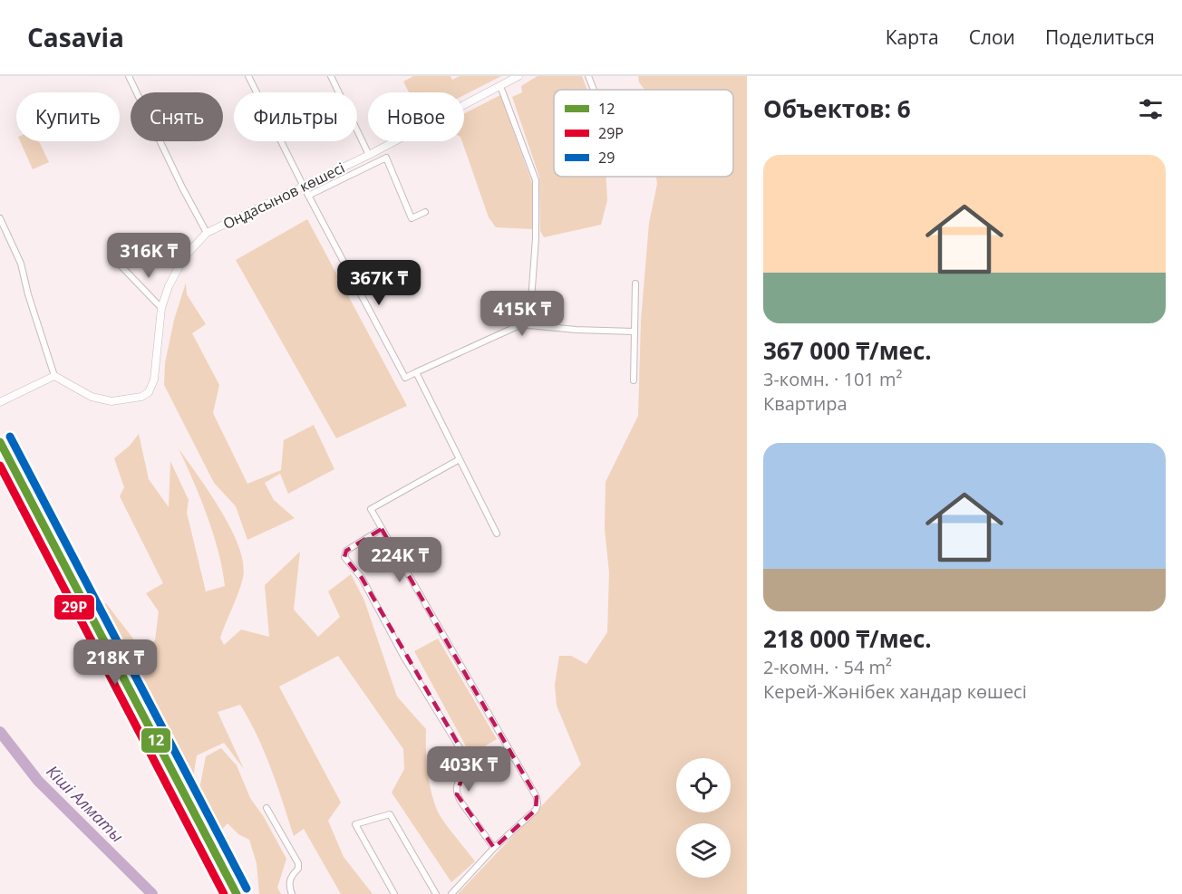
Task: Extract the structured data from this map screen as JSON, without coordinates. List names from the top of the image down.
{
  "streets": {
    "street": ["Оңдасынов көшесі"]
  },
  "water": ["Кіші Алматы"],
  "lines": ["transit line 29", "transit line 12", "transit line 29P"],
  "legend": ["12", "29P", "29"],
  "page": {
    "header": "Casavia",
    "nav": ["Карта", "Слои", "Поделиться"],
    "heading": "Объектов: 6",
    "chip": [
      "Купить",
      "Снять",
      "Фильтры",
      "Новое"
    ],
    "list": [
      {
        "name": "367 000 ₸/мес.",
        "note": "3-комн. · 101 m² · Квартира"
      },
      {
        "name": "218 000 ₸/мес.",
        "note": "2-комн. · 54 m² · Керей-Жәнібек хандар көшесі"
      }
    ],
    "price": [
      "316K ₸",
      "367K ₸",
      "415K ₸",
      "224K ₸",
      "218K ₸",
      "403K ₸"
    ]
  }
}
